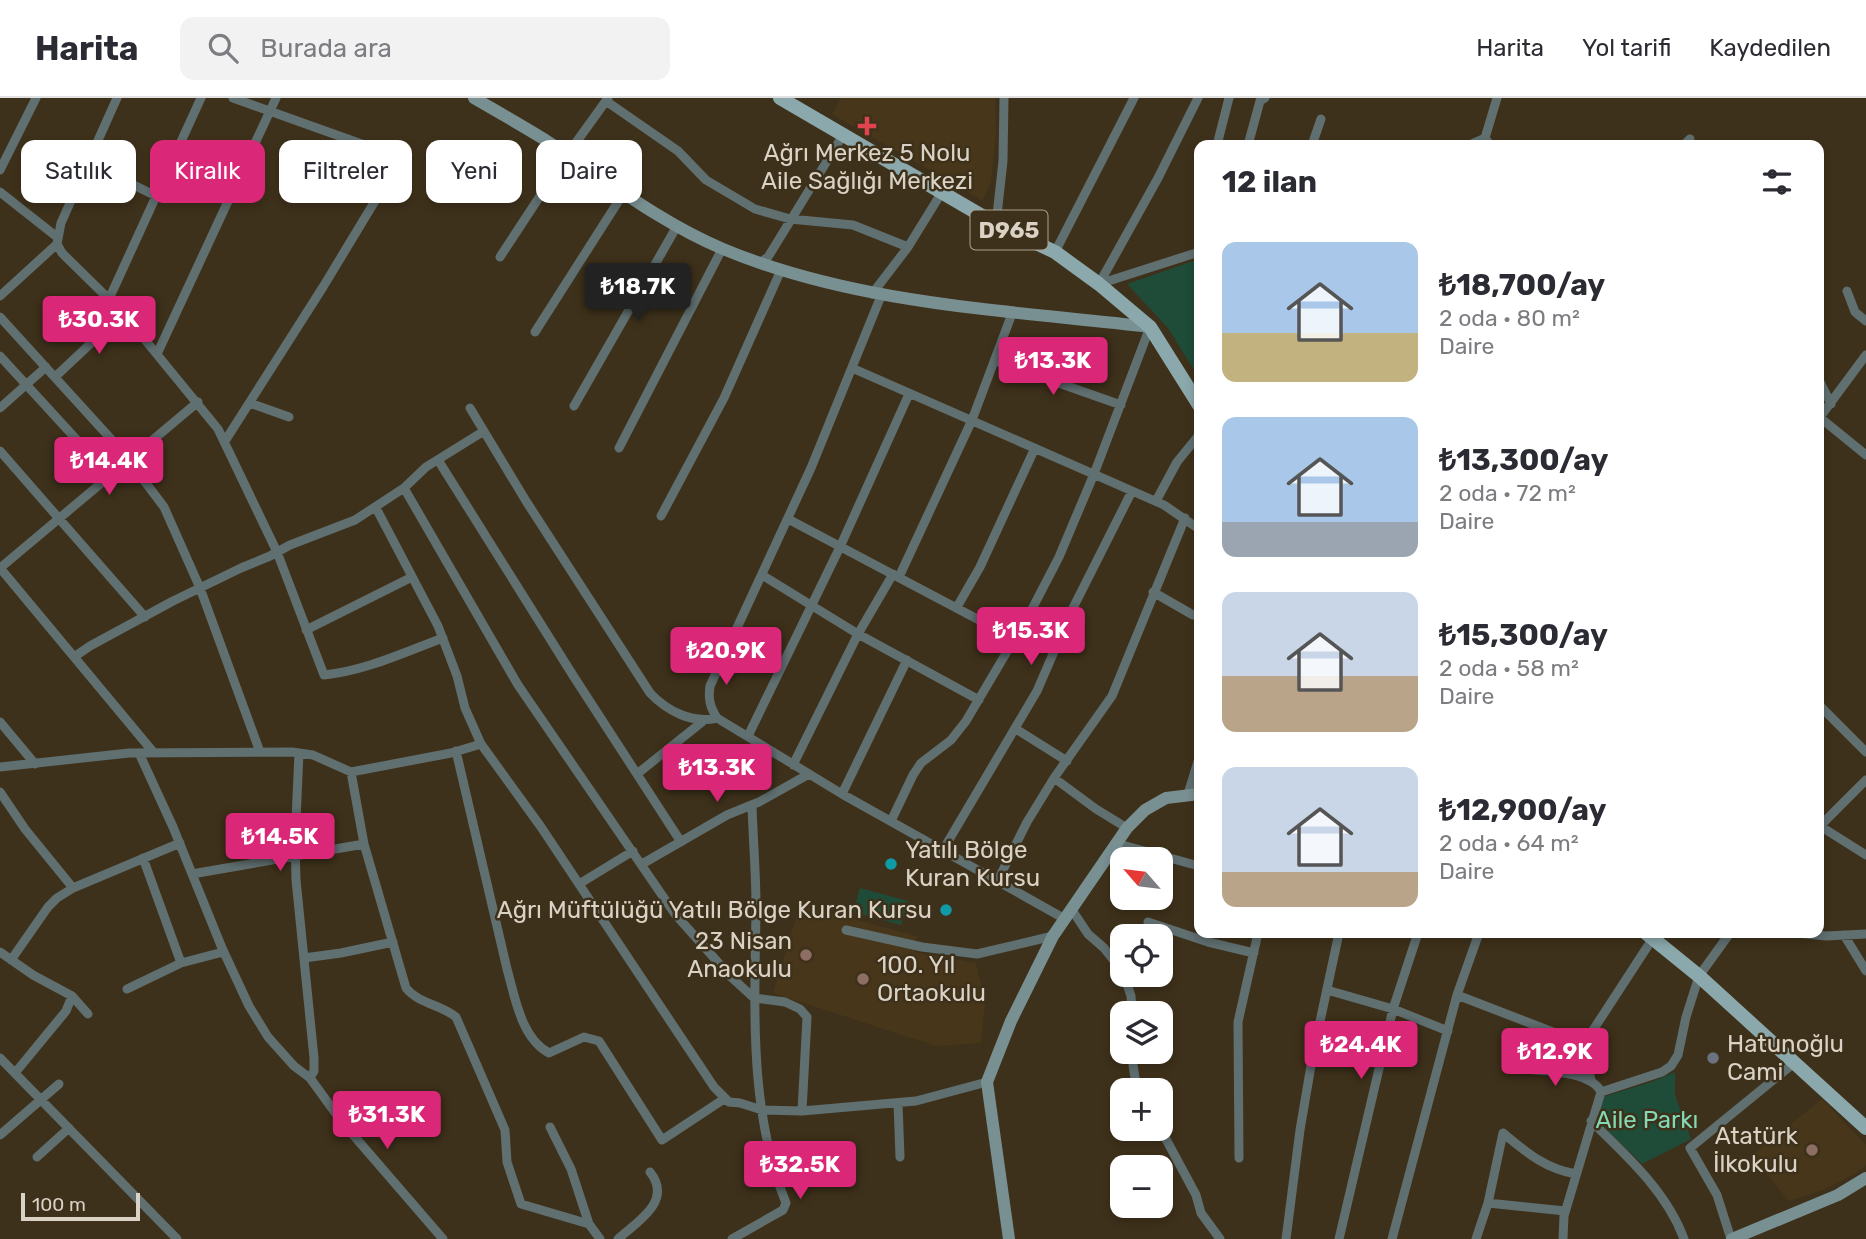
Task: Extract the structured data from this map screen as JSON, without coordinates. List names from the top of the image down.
{
  "streets": {
    "main road": ["D965"]
  },
  "parks": ["Aile Parkı"],
  "places": {
    "health": ["Ağrı Merkez 5 Nolu Aile Sağlığı Merkezi"],
    "other": [
      "Yatılı Bölge Kuran Kursu",
      "Ağrı Müftülüğü Yatılı Bölge Kuran Kursu",
      "23 Nisan Anaokulu",
      "100. Yıl Ortaokulu",
      "Hatunoğlu Cami",
      "Atatürk İlkokulu"
    ]
  },
  "scale_bar": "100 m",
  "north": "top left",
  "page": {
    "header": "Harita",
    "search": "Burada ara",
    "nav": ["Harita", "Yol tarifi", "Kaydedilen"],
    "chip": [
      "Satılık",
      "Kiralık",
      "Filtreler",
      "Yeni",
      "Daire"
    ],
    "heading": "12 ilan",
    "list": [
      {
        "name": "₺18,700/ay",
        "note": "2 oda · 80 m² · Daire"
      },
      {
        "name": "₺13,300/ay",
        "note": "2 oda · 72 m² · Daire"
      },
      {
        "name": "₺15,300/ay",
        "note": "2 oda · 58 m² · Daire"
      },
      {
        "name": "₺12,900/ay",
        "note": "2 oda · 64 m² · Daire"
      }
    ],
    "price": [
      "₺18.7K",
      "₺30.3K",
      "₺13.3K",
      "₺14.4K",
      "₺15.3K",
      "₺20.9K",
      "₺13.3K",
      "₺14.5K",
      "₺24.4K",
      "₺12.9K",
      "₺31.3K",
      "₺32.5K"
    ],
    "map_buttons": ["+", "−"],
    "scale": "100 m"
  }
}
